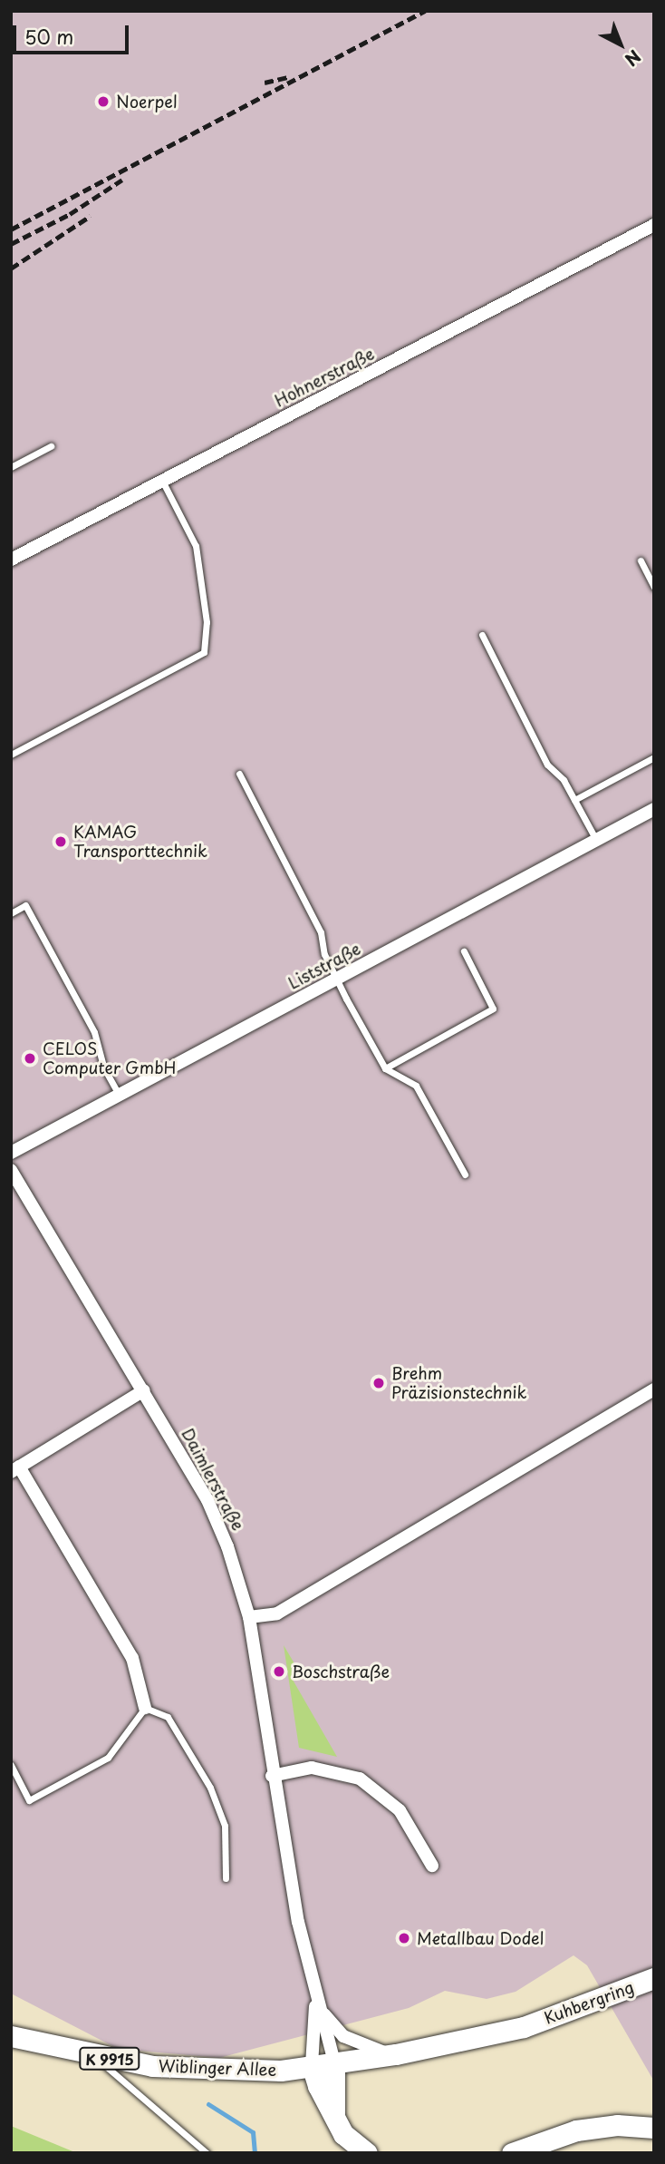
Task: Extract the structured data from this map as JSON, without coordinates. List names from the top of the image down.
{
  "streets": {
    "main road": ["Kuhbergring", "K 9915", "Wiblinger Allee"],
    "street": ["Hohnerstraße", "Liststraße", "Daimlerstraße"]
  },
  "crossings": [
    ["Daimlerstraße", "Kuhbergring"],
    ["Daimlerstraße", "Wiblinger Allee"],
    ["Kuhbergring", "Wiblinger Allee"]
  ],
  "places": [
    "Noerpel",
    "KAMAG Transporttechnik",
    "CELOS Computer GmbH",
    "Brehm Präzisionstechnik",
    "Boschstraße",
    "Metallbau Dodel"
  ],
  "scale_bar": "50 m",
  "north": "bottom right"
}
